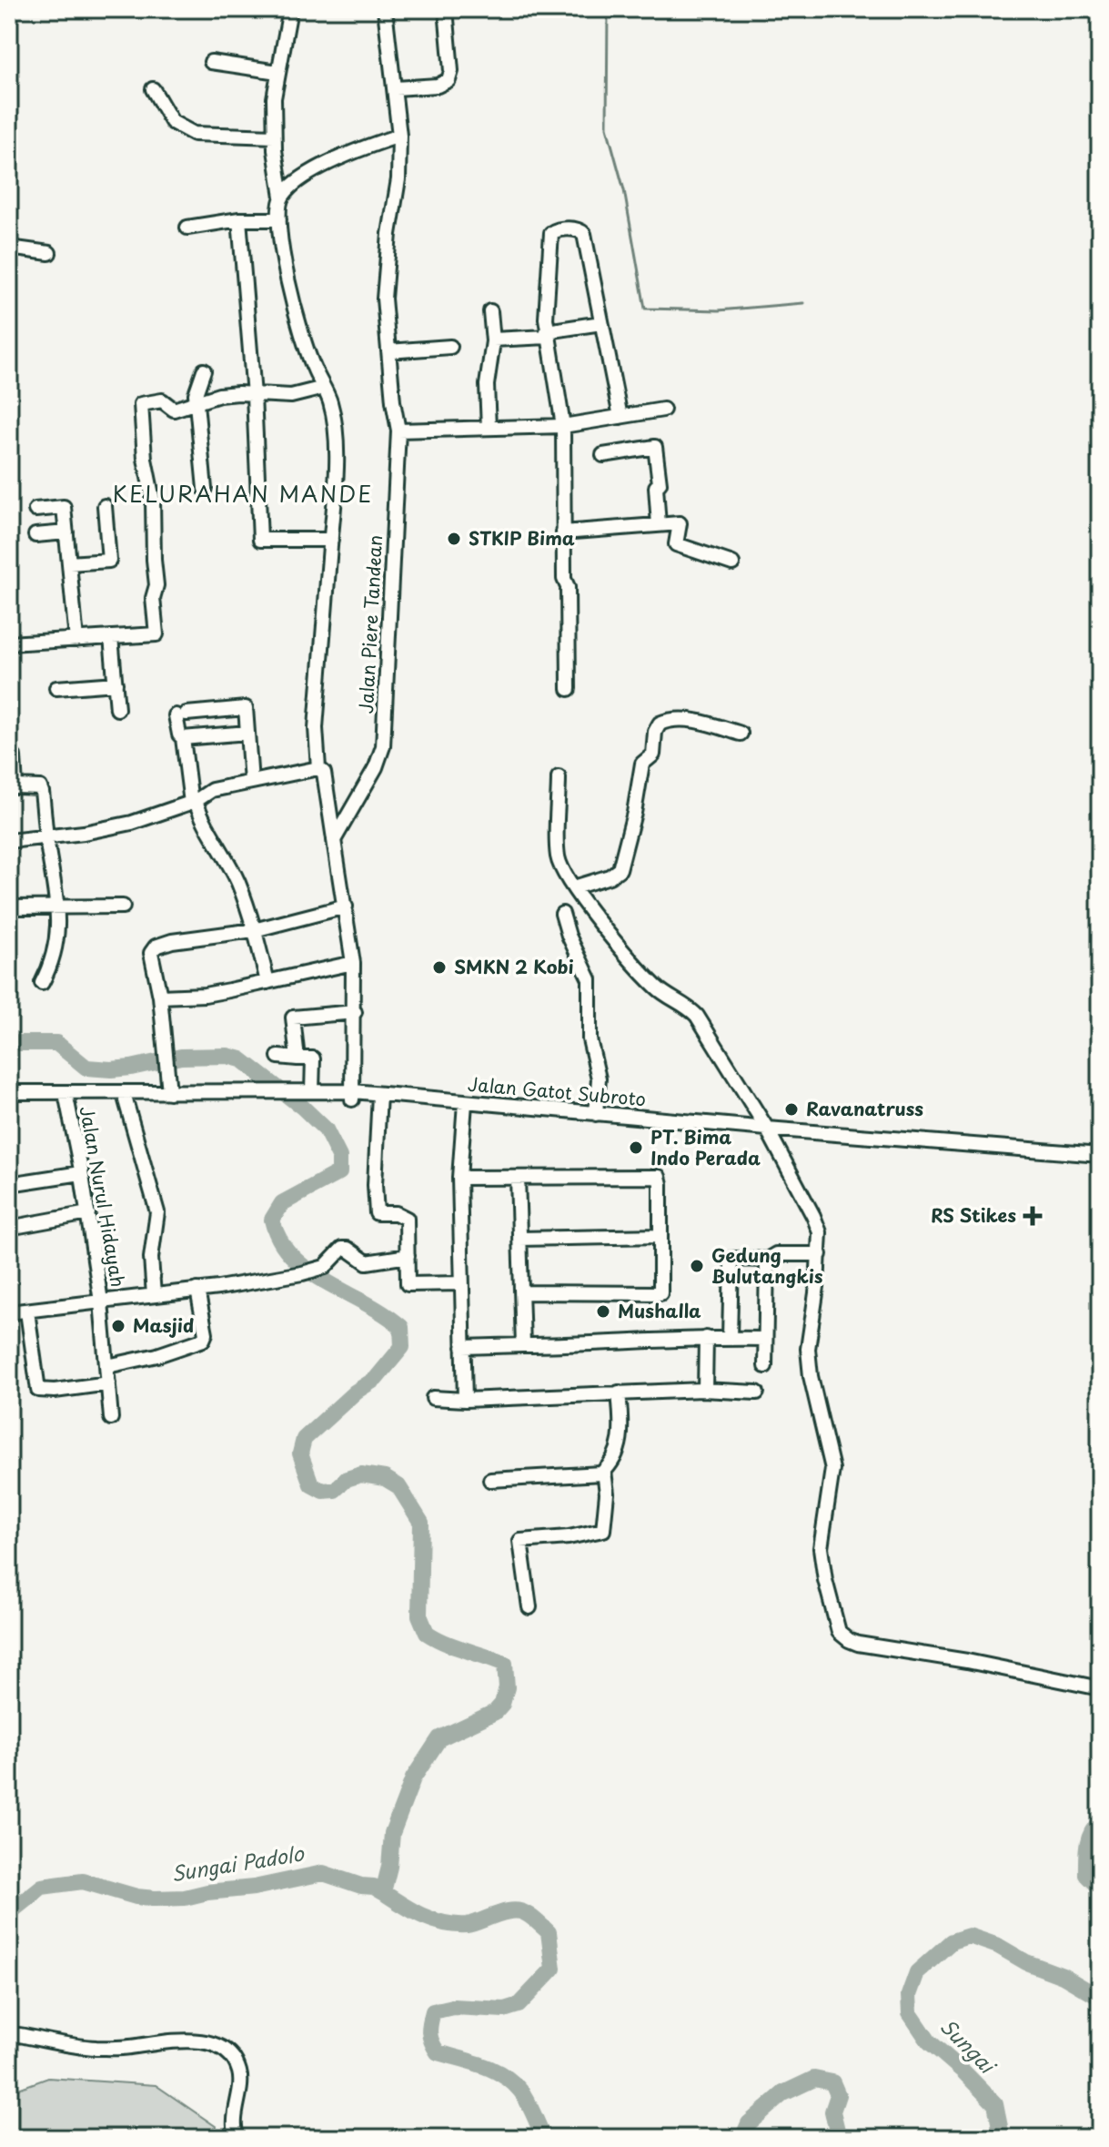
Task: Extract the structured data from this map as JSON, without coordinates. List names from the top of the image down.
{
  "streets": {
    "street": ["Jalan Piere Tandean", "Jalan Gatot Subroto", "Jalan Nurul Hidayah"]
  },
  "crossings": [
    ["Jalan Gatot Subroto", "Jalan Nurul Hidayah"]
  ],
  "districts": ["KELURAHAN MANDE"],
  "water": ["Sungai Padolo", "Sungai"],
  "places": {
    "other": [
      "STKIP Bima",
      "SMKN 2 Kobi",
      "Ravanatruss",
      "PT. Bima Indo Perada",
      "Gedung Bulutangkis",
      "Mushalla",
      "Masjid"
    ],
    "health": ["RS Stikes"]
  }
}
